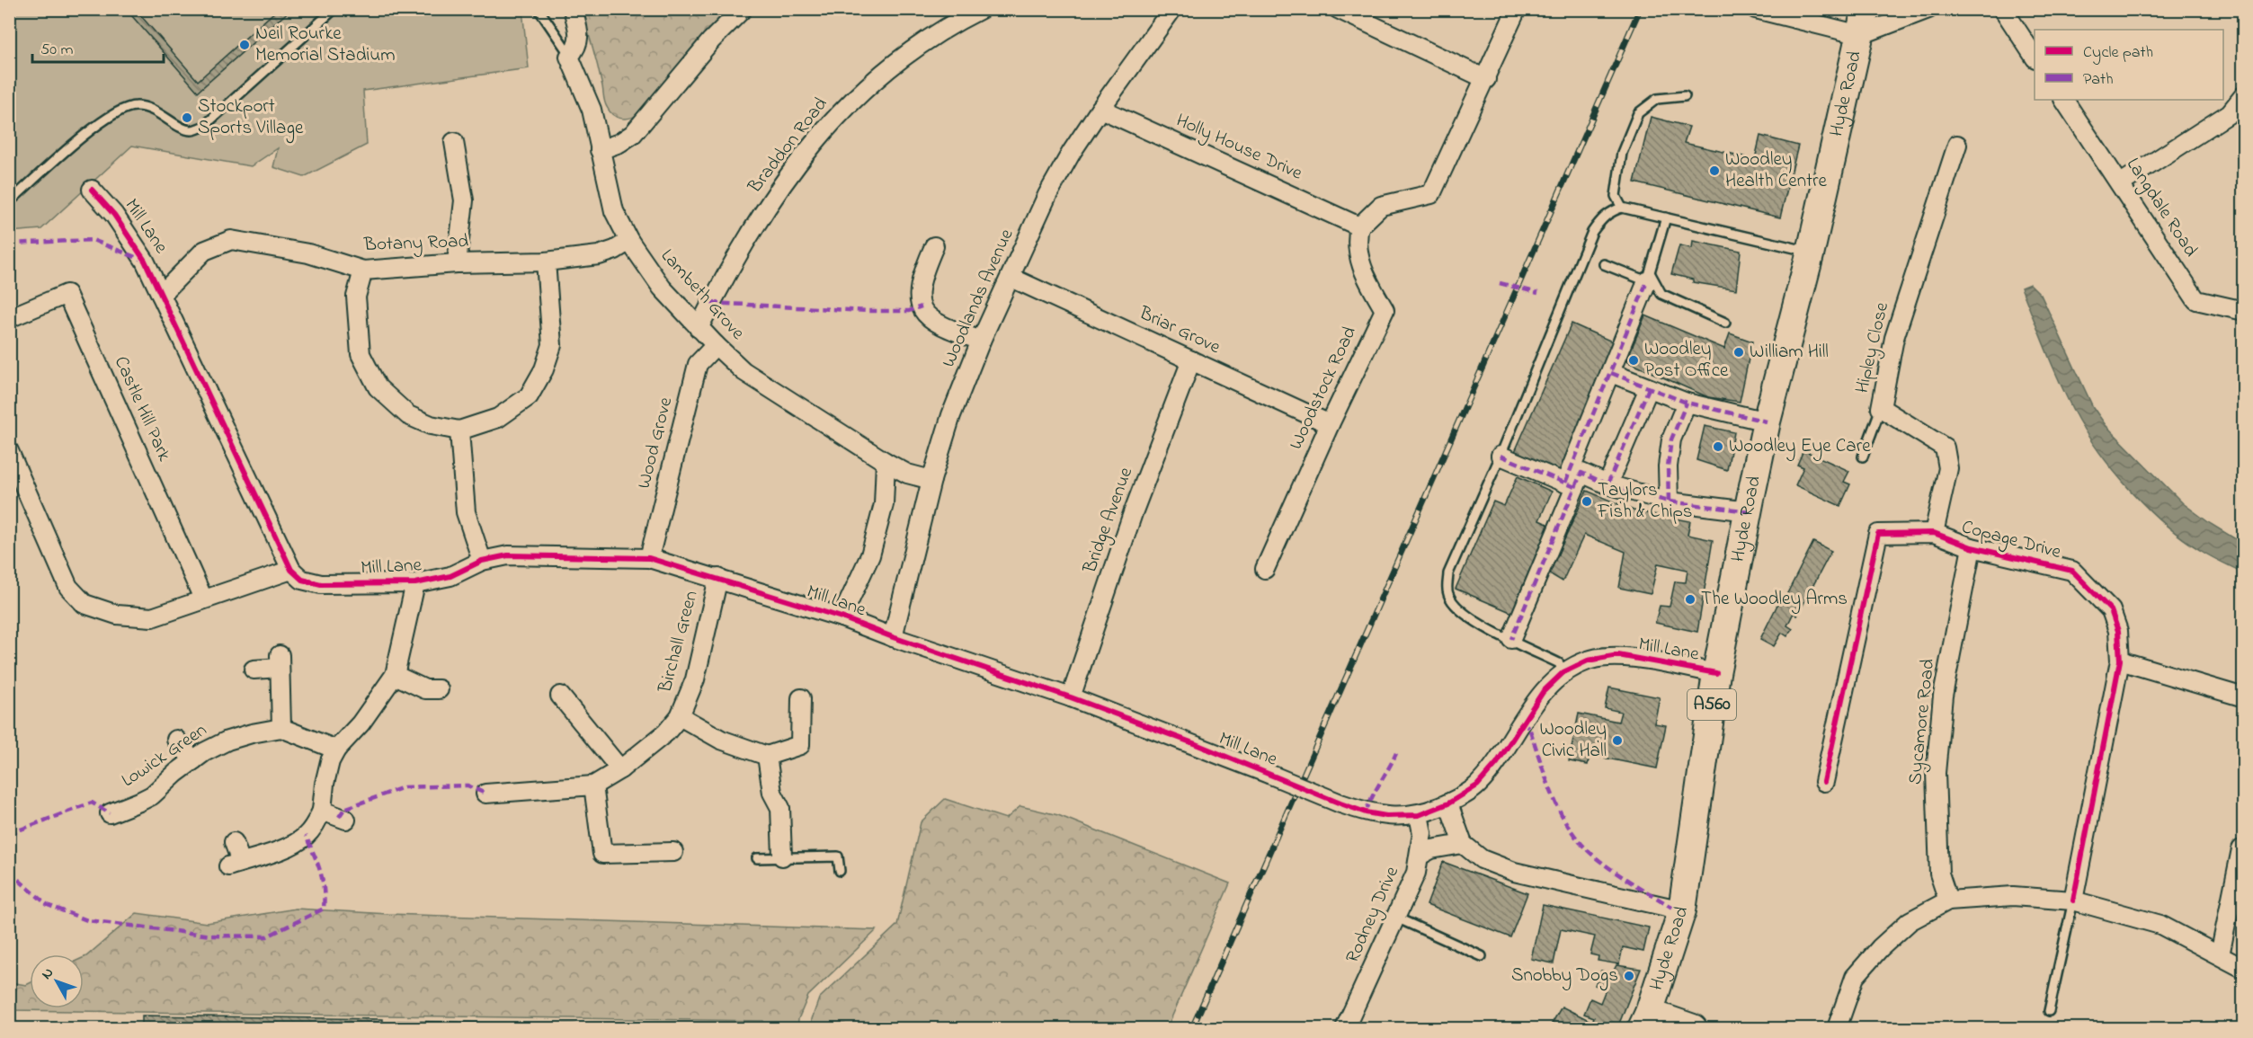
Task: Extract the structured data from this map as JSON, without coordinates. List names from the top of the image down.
{
  "streets": {
    "main road": ["Hyde Road", "A560"],
    "street": [
      "Braddon Road",
      "Holly House Drive",
      "Langdale Road",
      "Mill Lane",
      "Botany Road",
      "Lambeth Grove",
      "Woodlands Avenue",
      "Briar Grove",
      "Hipley Close",
      "Woodstock Road",
      "Castle Hill Park",
      "Wood Grove",
      "Bridge Avenue",
      "Copage Drive",
      "Birchall Green",
      "Sycamore Road",
      "Lowick Green",
      "Rodney Drive"
    ]
  },
  "crossings": [
    ["Hyde Road", "Mill Lane"],
    ["Braddon Road", "Lambeth Grove"],
    ["Holly House Drive", "Woodlands Avenue"],
    ["Holly House Drive", "Woodstock Road"],
    ["Mill Lane", "Botany Road"],
    ["Mill Lane", "Woodlands Avenue"],
    ["Mill Lane", "Wood Grove"],
    ["Mill Lane", "Bridge Avenue"],
    ["Mill Lane", "Birchall Green"],
    ["Mill Lane", "Rodney Drive"],
    ["Botany Road", "Lambeth Grove"],
    ["Lambeth Grove", "Woodlands Avenue"],
    ["Lambeth Grove", "Wood Grove"],
    ["Woodlands Avenue", "Briar Grove"],
    ["Briar Grove", "Woodstock Road"],
    ["Briar Grove", "Bridge Avenue"],
    ["Hipley Close", "Copage Drive"],
    ["Copage Drive", "Sycamore Road"]
  ],
  "places": [
    "Neil Rourke Memorial Stadium",
    "Stockport Sports Village",
    "Woodley Health Centre",
    "William Hill",
    "Woodley Post Office",
    "Woodley Eye Care",
    "Taylors Fish & Chips",
    "The Woodley Arms",
    "Woodley Civic Hall",
    "Snobby Dogs"
  ],
  "legend": ["Cycle path", "Path"],
  "scale_bar": "50 m",
  "north": "top left"
}
